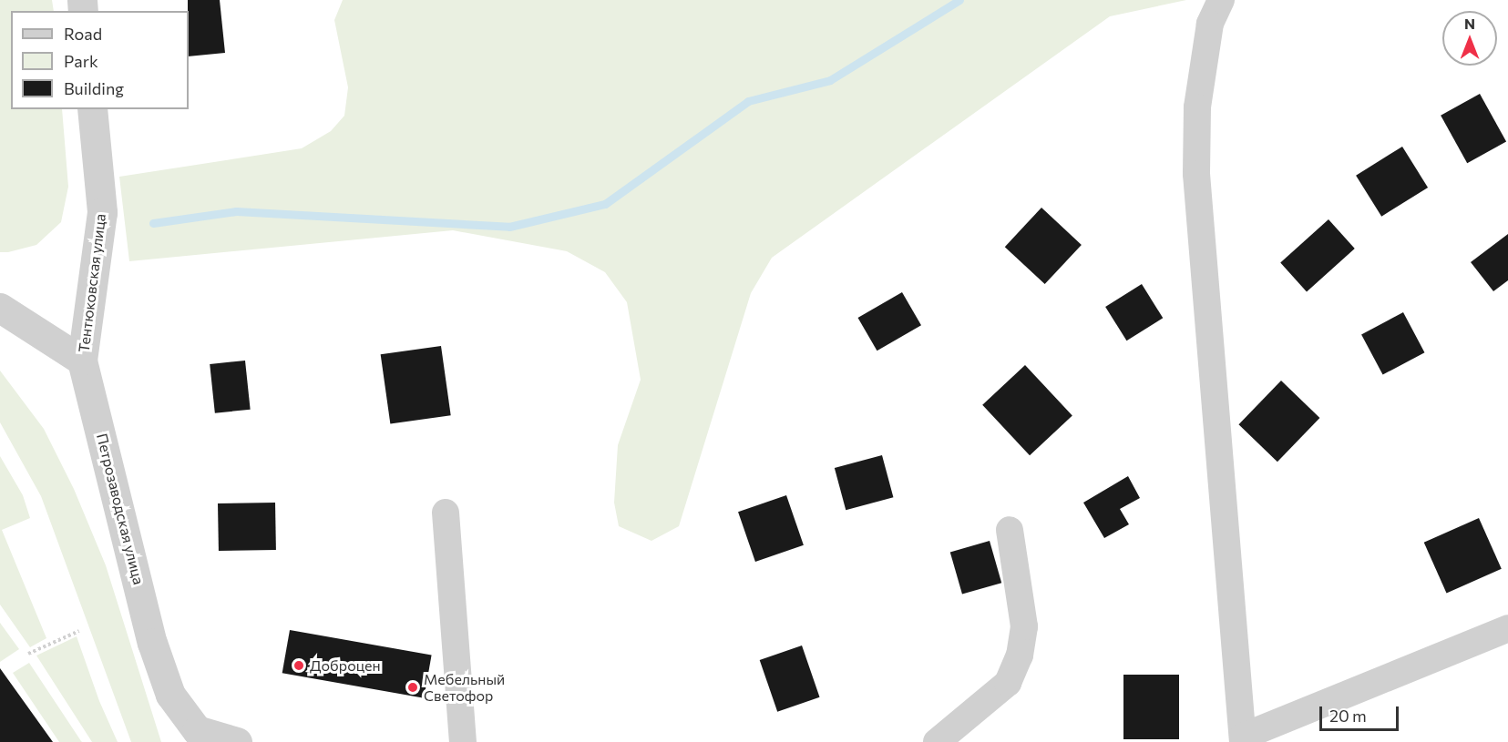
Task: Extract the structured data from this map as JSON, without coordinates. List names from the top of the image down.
{
  "streets": {
    "street": ["Тентюковская улица", "Петрозаводская улица"]
  },
  "crossings": [
    ["Тентюковская улица", "Петрозаводская улица"]
  ],
  "places": ["Доброцен", "Мебельный Светофор"],
  "legend": ["Road", "Park", "Building"],
  "scale_bar": "20 m",
  "north": "top"
}
